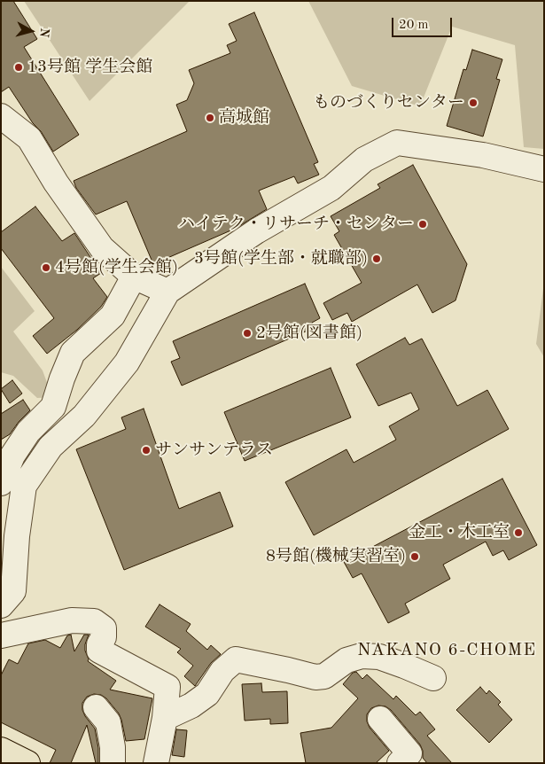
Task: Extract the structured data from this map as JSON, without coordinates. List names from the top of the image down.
{
  "districts": ["NAKANO 6-CHOME"],
  "places": [
    "13号館 学生会館",
    "ものづくりセンター",
    "高城館",
    "ハイテク・リサーチ・センター",
    "3号館(学生部・就職部)",
    "4号館(学生会館)",
    "2号館(図書館)",
    "サンサンテラス",
    "金工・木工室",
    "8号館(機械実習室)"
  ],
  "scale_bar": "20 m",
  "north": "right"
}
